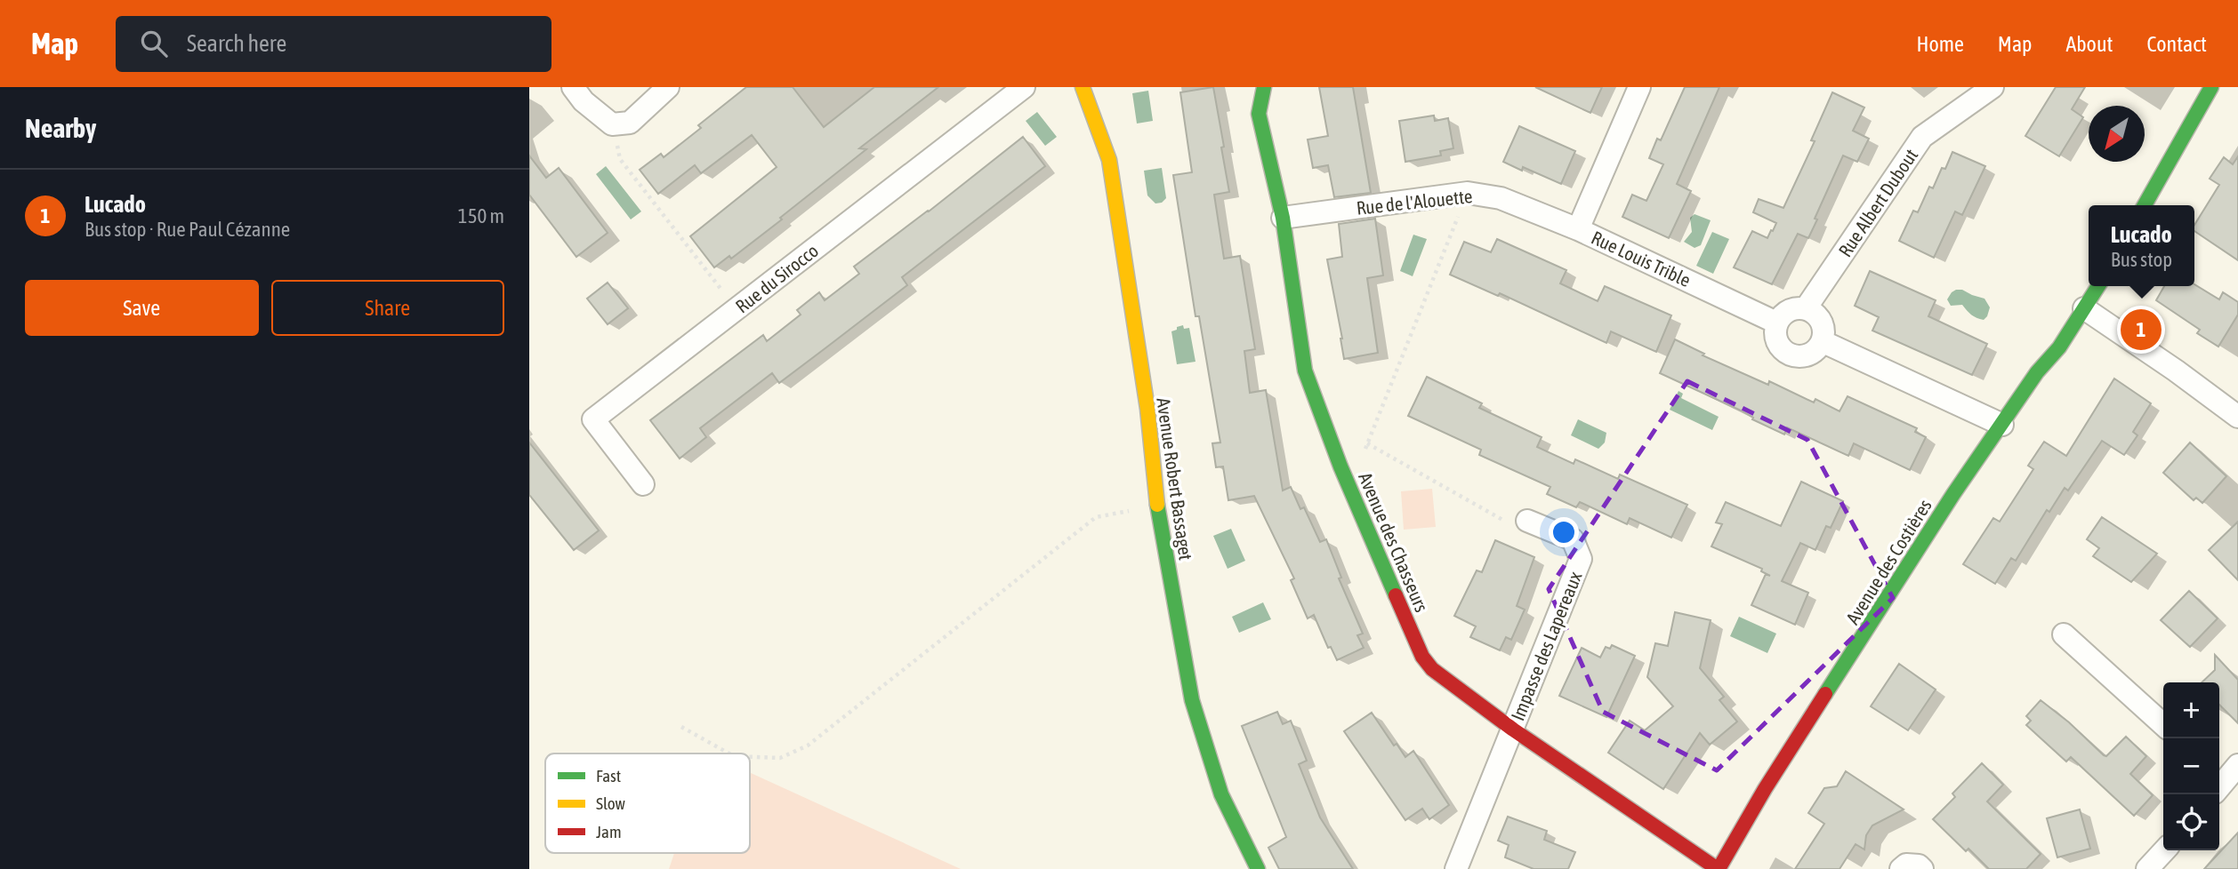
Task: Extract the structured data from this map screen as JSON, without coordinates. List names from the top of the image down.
{
  "streets": {
    "street": [
      "Rue de l'Alouette",
      "Rue Albert Dubout",
      "Rue Louis Trible",
      "Rue du Sirocco",
      "Avenue Robert Bassaget",
      "Avenue des Chasseurs",
      "Avenue des Costières",
      "Impasse des Lapereaux"
    ]
  },
  "crossings": [
    ["Rue de l'Alouette", "Rue Louis Trible"],
    ["Rue de l'Alouette", "Avenue des Chasseurs"],
    ["Rue Albert Dubout", "Rue Louis Trible"],
    ["Avenue des Chasseurs", "Avenue des Costières"],
    ["Avenue des Chasseurs", "Impasse des Lapereaux"]
  ],
  "legend": ["Fast", "Slow", "Jam"],
  "north": "bottom left",
  "page": {
    "header": "Map",
    "search": "Search here",
    "nav": [
      "Home",
      "Map",
      "About",
      "Contact"
    ],
    "heading": "Nearby",
    "list": [
      {
        "mark": "1",
        "name": "Lucado",
        "note": "Bus stop · Rue Paul Cézanne",
        "value": "150 m"
      }
    ],
    "popup": ["Lucado", "Bus stop"],
    "buttons": ["Save", "Share"],
    "pins": "1",
    "map_buttons": ["+", "−"]
  }
}
